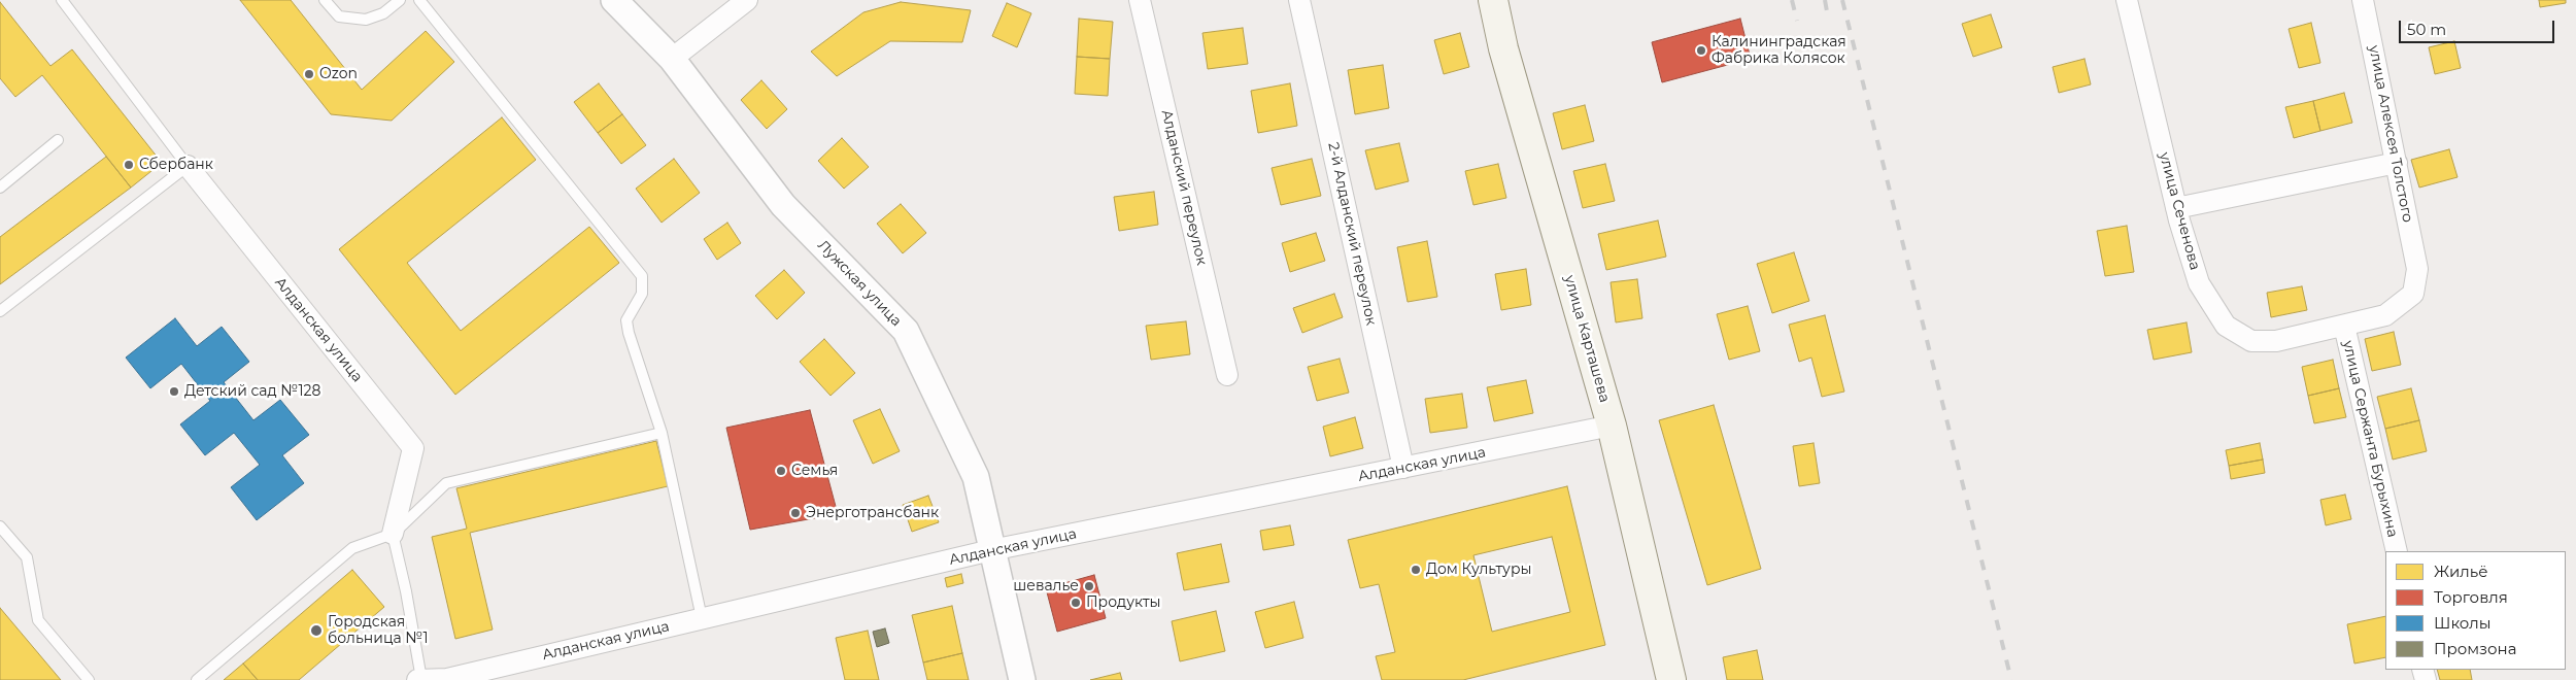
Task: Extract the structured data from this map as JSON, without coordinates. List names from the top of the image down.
{
  "streets": {
    "main road": ["улица Карташева"],
    "street": [
      "улица Алексея Толстого",
      "Алданский переулок",
      "улица Сеченова",
      "2-й Алданский переулок",
      "Лужская улица",
      "Алданская улица",
      "улица Сержанта Бурыхина"
    ]
  },
  "crossings": [
    ["улица Алексея Толстого", "улица Сеченова"],
    ["улица Сеченова", "улица Сержанта Бурыхина"],
    ["2-й Алданский переулок", "Алданская улица"],
    ["Лужская улица", "Алданская улица"],
    ["Алданская улица", "улица Карташева"]
  ],
  "places": [
    "Калининградская Фабрика Колясок",
    "Ozon",
    "Сбербанк",
    "Детский сад №128",
    "Семья",
    "Энерготрансбанк",
    "Дом Культуры",
    "шевалье",
    "Продукты",
    "Городская больница №1"
  ],
  "legend": [
    "Жильё",
    "Торговля",
    "Школы",
    "Промзона"
  ],
  "scale_bar": "50 m"
}
